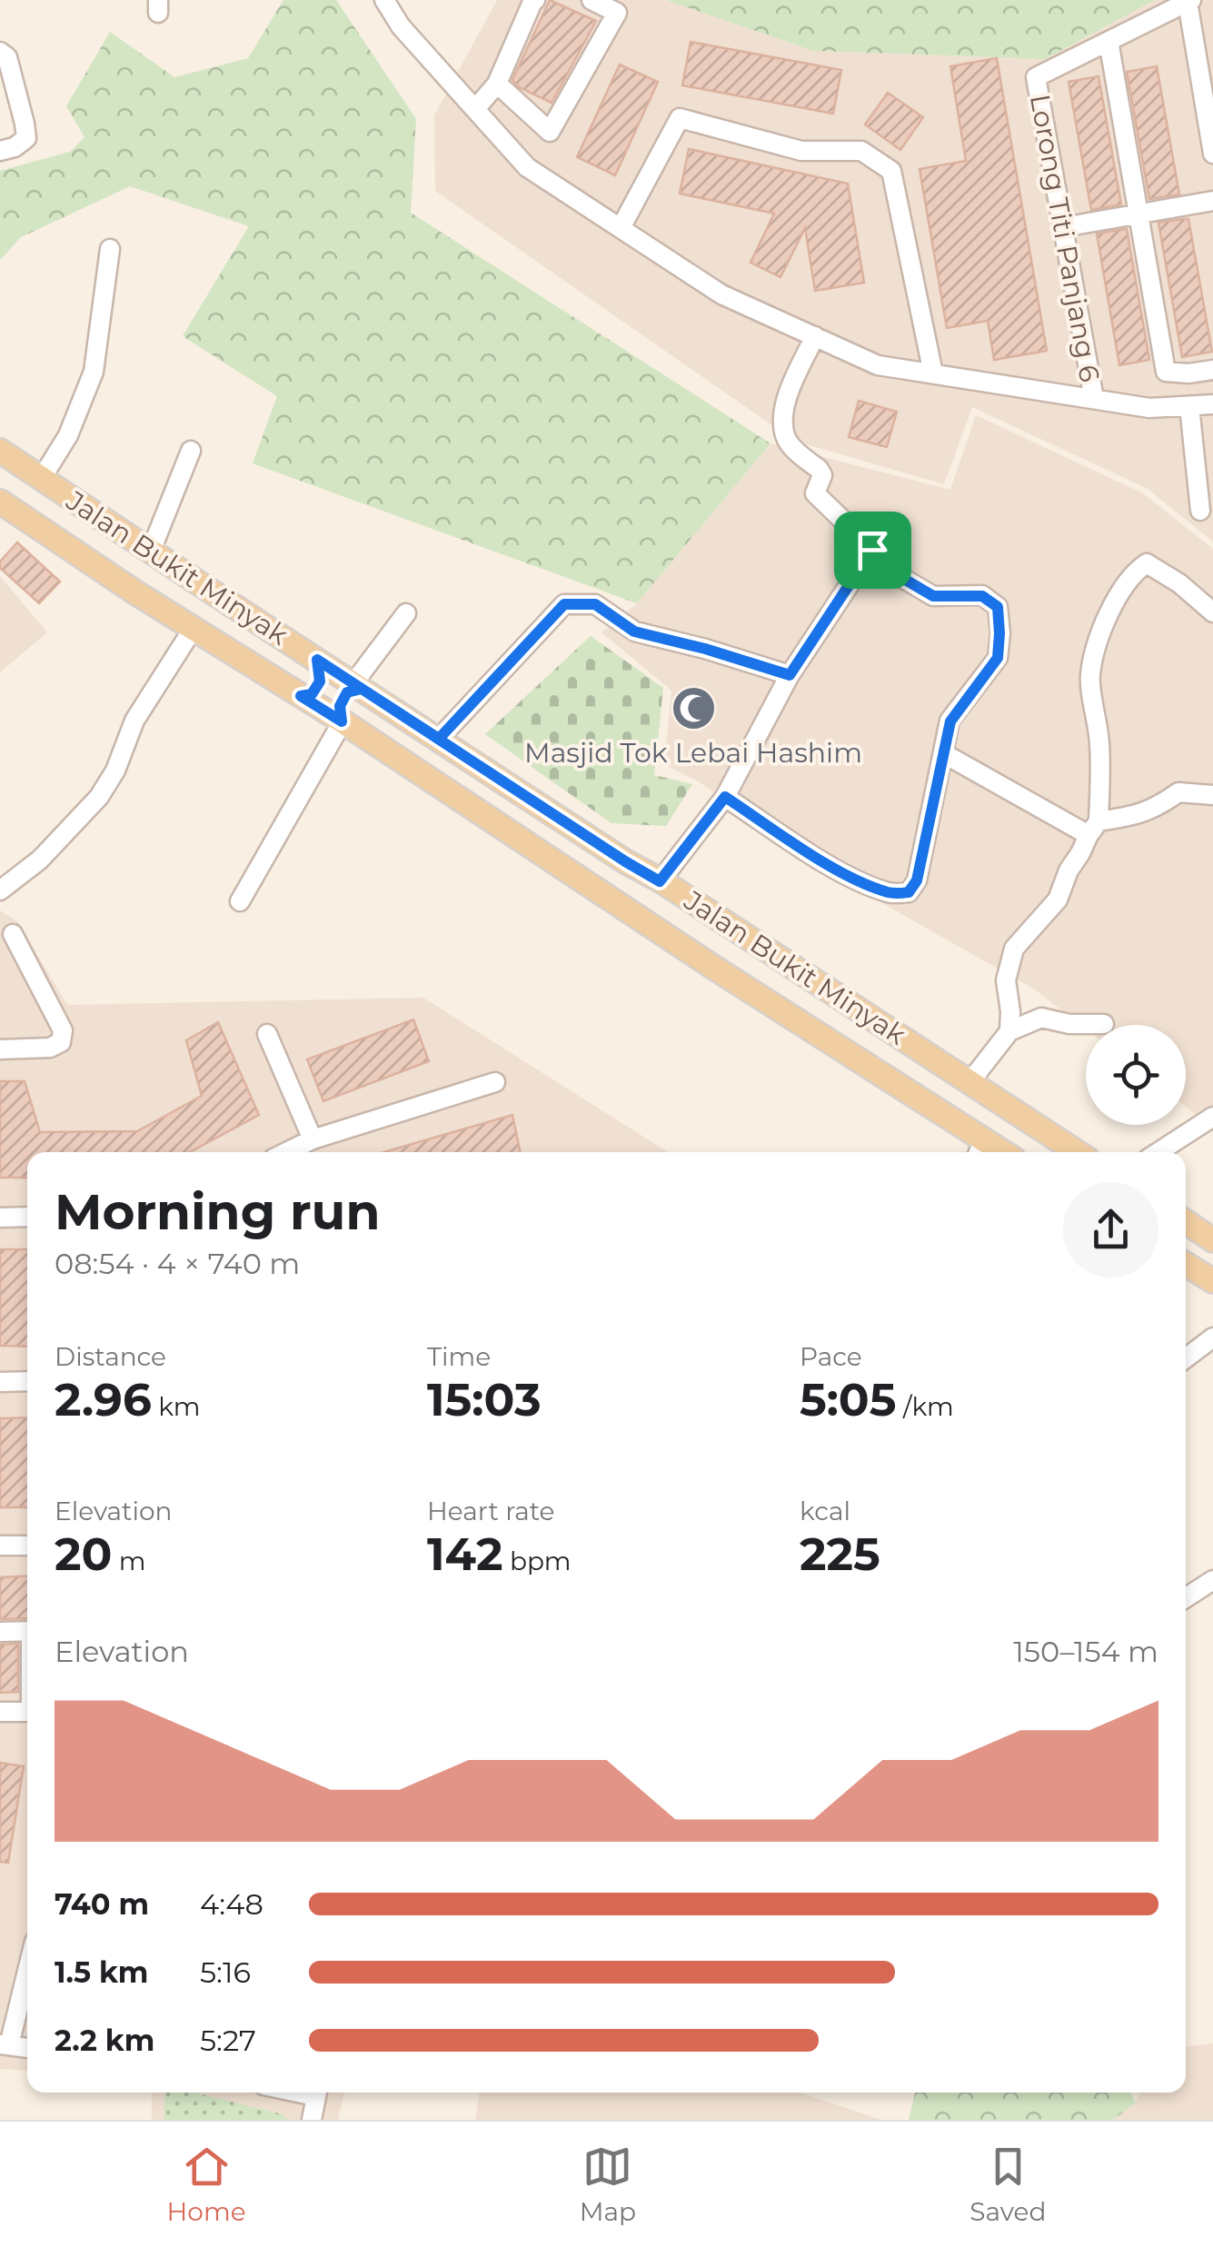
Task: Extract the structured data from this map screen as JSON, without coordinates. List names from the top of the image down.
{
  "streets": {
    "main road": ["Jalan Bukit Minyak"],
    "street": ["Lorong Titi Panjang 6"]
  },
  "places": {
    "mosque": ["Masjid Tok Lebai Hashim"]
  },
  "page": {
    "heading": ["Morning run", "08:54 · 4 × 740 m"],
    "stats": [
      ["Distance", "2.96 km"],
      ["Time", "15:03"],
      ["Pace", "5:05 /km"],
      ["Elevation", "20 m"],
      ["Heart rate", "142 bpm"],
      ["kcal", "225"]
    ],
    "chart": ["Elevation", "150–154 m"],
    "list": [
      {
        "name": "740 m",
        "note": "4:48"
      },
      {
        "name": "1.5 km",
        "note": "5:16"
      },
      {
        "name": "2.2 km",
        "note": "5:27"
      }
    ],
    "tabs": ["Home", "Map", "Saved"]
  }
}
